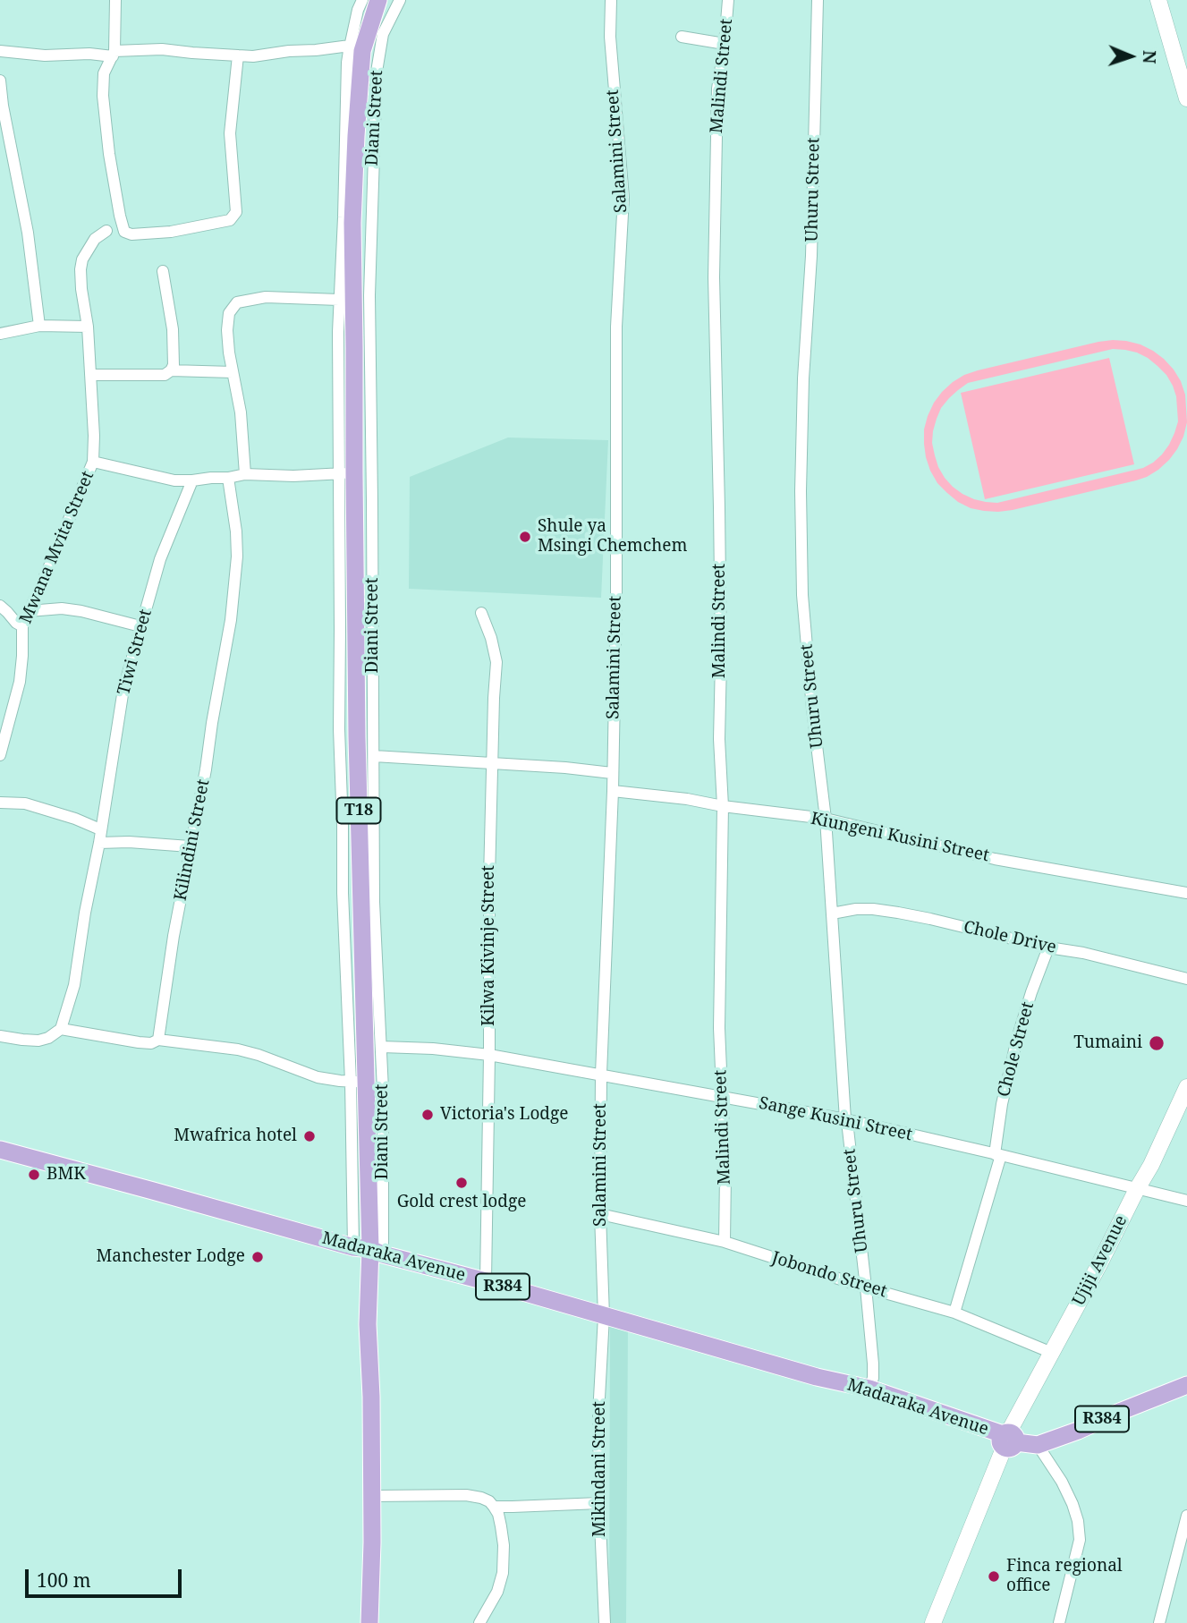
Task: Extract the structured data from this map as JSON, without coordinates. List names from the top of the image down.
{
  "streets": {
    "main road": [
      "T18",
      "Madaraka Avenue",
      "Ujiji Avenue",
      "R384"
    ],
    "street": [
      "Malindi Street",
      "Diani Street",
      "Salamini Street",
      "Uhuru Street",
      "Mwana Mvita Street",
      "Tiwi Street",
      "Kiungeni Kusini Street",
      "Kilindini Street",
      "Chole Drive",
      "Kilwa Kivinje Street",
      "Chole Street",
      "Sange Kusini Street",
      "Jobondo Street",
      "Mikindani Street"
    ]
  },
  "crossings": [
    ["Malindi Street", "Kiungeni Kusini Street"],
    ["Malindi Street", "Sange Kusini Street"],
    ["Malindi Street", "Jobondo Street"],
    ["Diani Street", "T18"],
    ["Diani Street", "Sange Kusini Street"],
    ["Diani Street", "Madaraka Avenue"],
    ["Salamini Street", "Kiungeni Kusini Street"],
    ["Salamini Street", "Sange Kusini Street"],
    ["Salamini Street", "Madaraka Avenue"],
    ["Salamini Street", "Jobondo Street"],
    ["Salamini Street", "Mikindani Street"],
    ["Uhuru Street", "Kiungeni Kusini Street"],
    ["Uhuru Street", "Chole Drive"],
    ["Uhuru Street", "Sange Kusini Street"],
    ["Uhuru Street", "Madaraka Avenue"],
    ["Uhuru Street", "Jobondo Street"],
    ["T18", "Madaraka Avenue"],
    ["Chole Drive", "Chole Street"],
    ["Kilwa Kivinje Street", "Sange Kusini Street"],
    ["Kilwa Kivinje Street", "Madaraka Avenue"],
    ["Chole Street", "Sange Kusini Street"],
    ["Chole Street", "Jobondo Street"],
    ["Sange Kusini Street", "Ujiji Avenue"],
    ["Madaraka Avenue", "Ujiji Avenue"],
    ["Madaraka Avenue", "Mikindani Street"],
    ["Ujiji Avenue", "Jobondo Street"]
  ],
  "places": [
    "Shule ya Msingi Chemchem",
    "Tumaini",
    "Victoria's Lodge",
    "Mwafrica hotel",
    "BMK",
    "Gold crest lodge",
    "Manchester Lodge",
    "Finca regional office"
  ],
  "scale_bar": "100 m",
  "north": "right"
}
